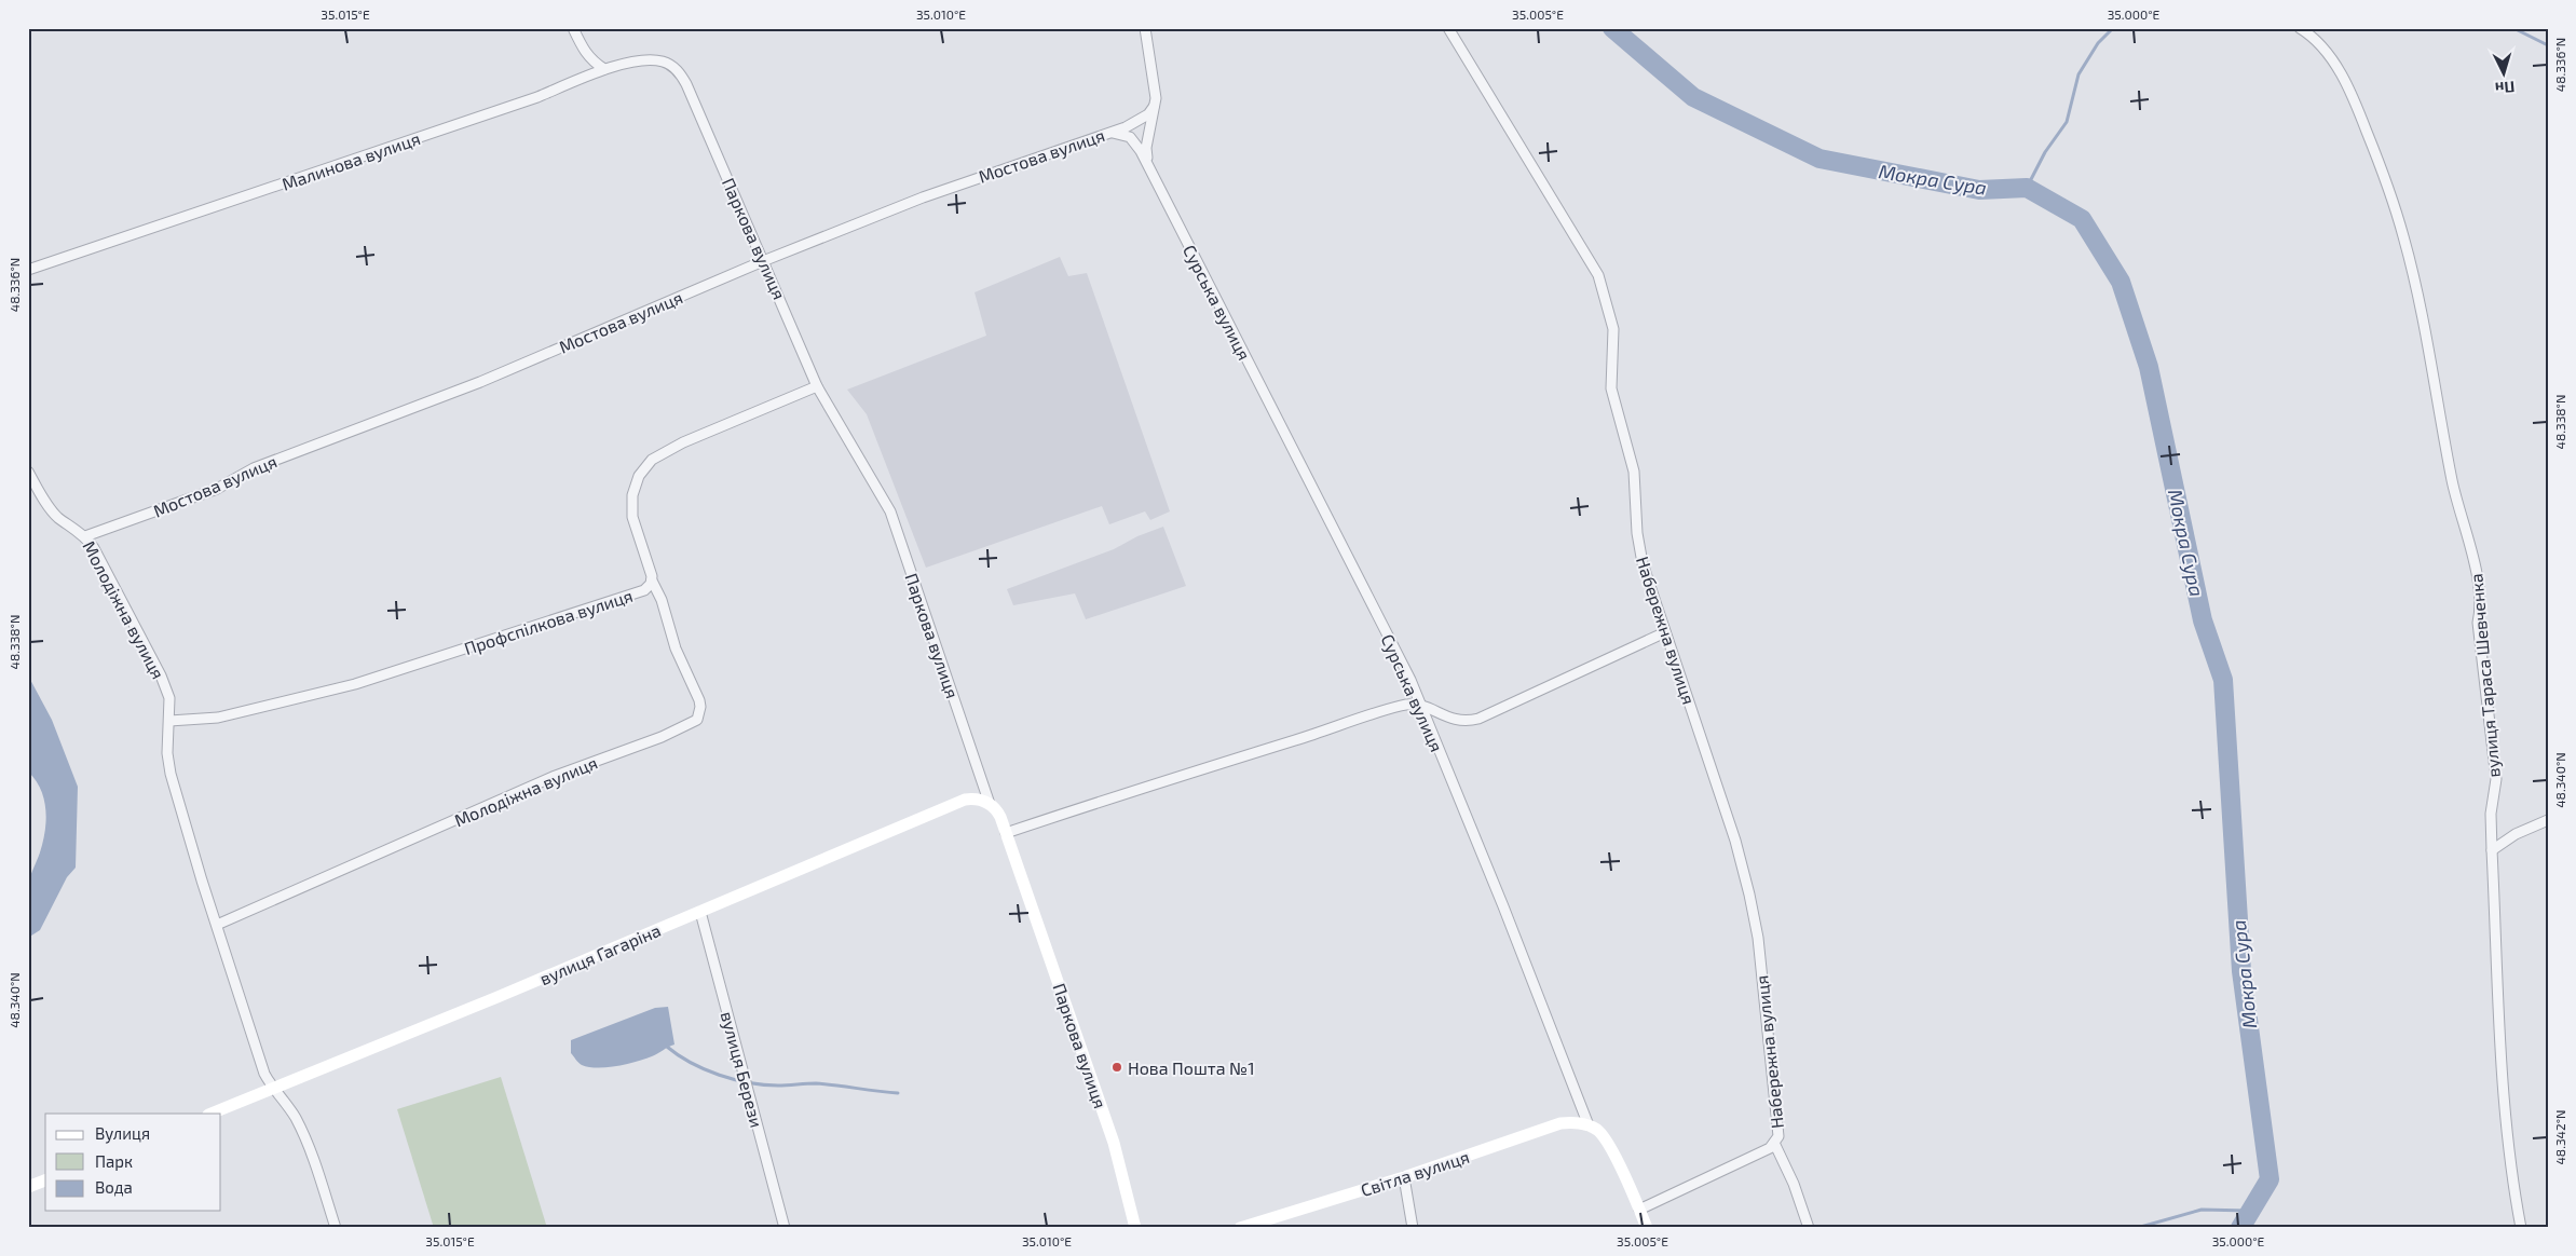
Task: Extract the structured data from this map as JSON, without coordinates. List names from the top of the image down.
{
  "streets": {
    "street": [
      "Мостова вулиця",
      "Малинова вулиця",
      "Паркова вулиця",
      "Сурська вулиця",
      "Молодіжна вулиця",
      "Профспілкова вулиця",
      "Набережна вулиця",
      "вулиця Тараса Шевченка",
      "вулиця Гагаріна",
      "вулиця Берези",
      "Світла вулиця"
    ]
  },
  "crossings": [
    ["Мостова вулиця", "Паркова вулиця"],
    ["Мостова вулиця", "Сурська вулиця"],
    ["Мостова вулиця", "Молодіжна вулиця"],
    ["Малинова вулиця", "Паркова вулиця"],
    ["Паркова вулиця", "Профспілкова вулиця"],
    ["Паркова вулиця", "вулиця Гагаріна"],
    ["Сурська вулиця", "Світла вулиця"],
    ["Молодіжна вулиця", "Профспілкова вулиця"],
    ["Молодіжна вулиця", "вулиця Гагаріна"],
    ["вулиця Гагаріна", "вулиця Берези"]
  ],
  "water": ["Мокра Сура"],
  "places": ["Нова Пошта №1"],
  "legend": ["Вулиця", "Парк", "Вода"],
  "north": "bottom",
  "coordinates": [
    "35.015°E",
    "35.010°E",
    "35.005°E",
    "35.000°E",
    "48.336°N",
    "48.338°N",
    "48.340°N",
    "48.342°N"
  ]
}
